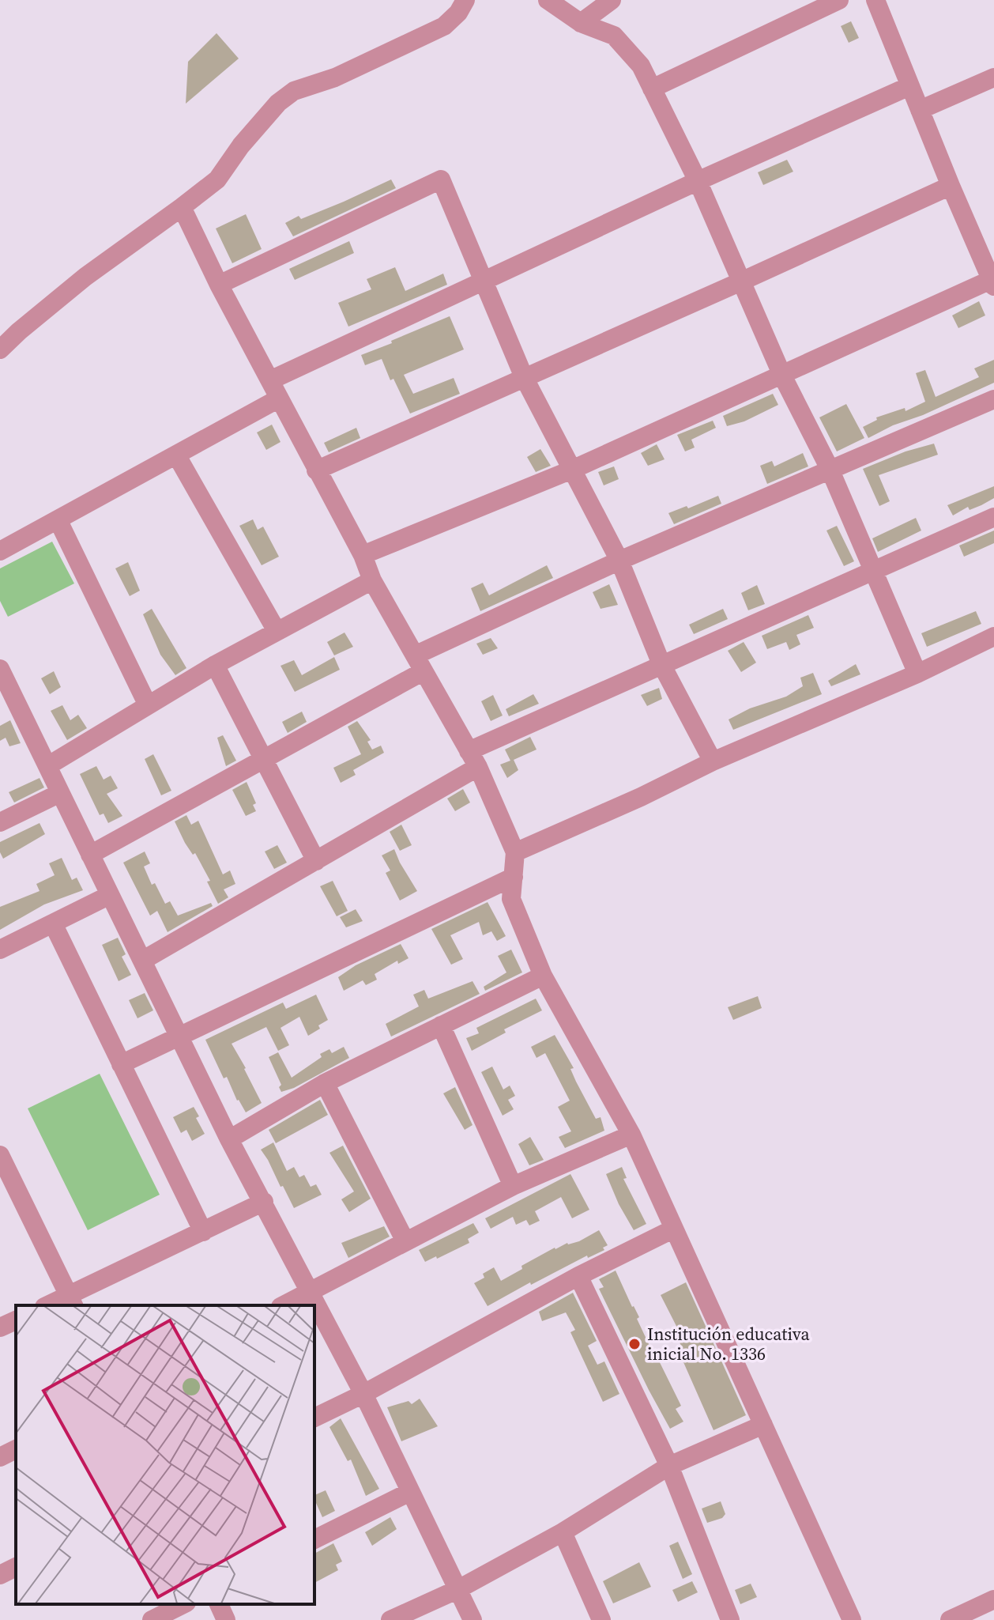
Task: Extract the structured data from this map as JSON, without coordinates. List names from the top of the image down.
{
  "places": ["Institución educativa inicial No. 1336"]
}
